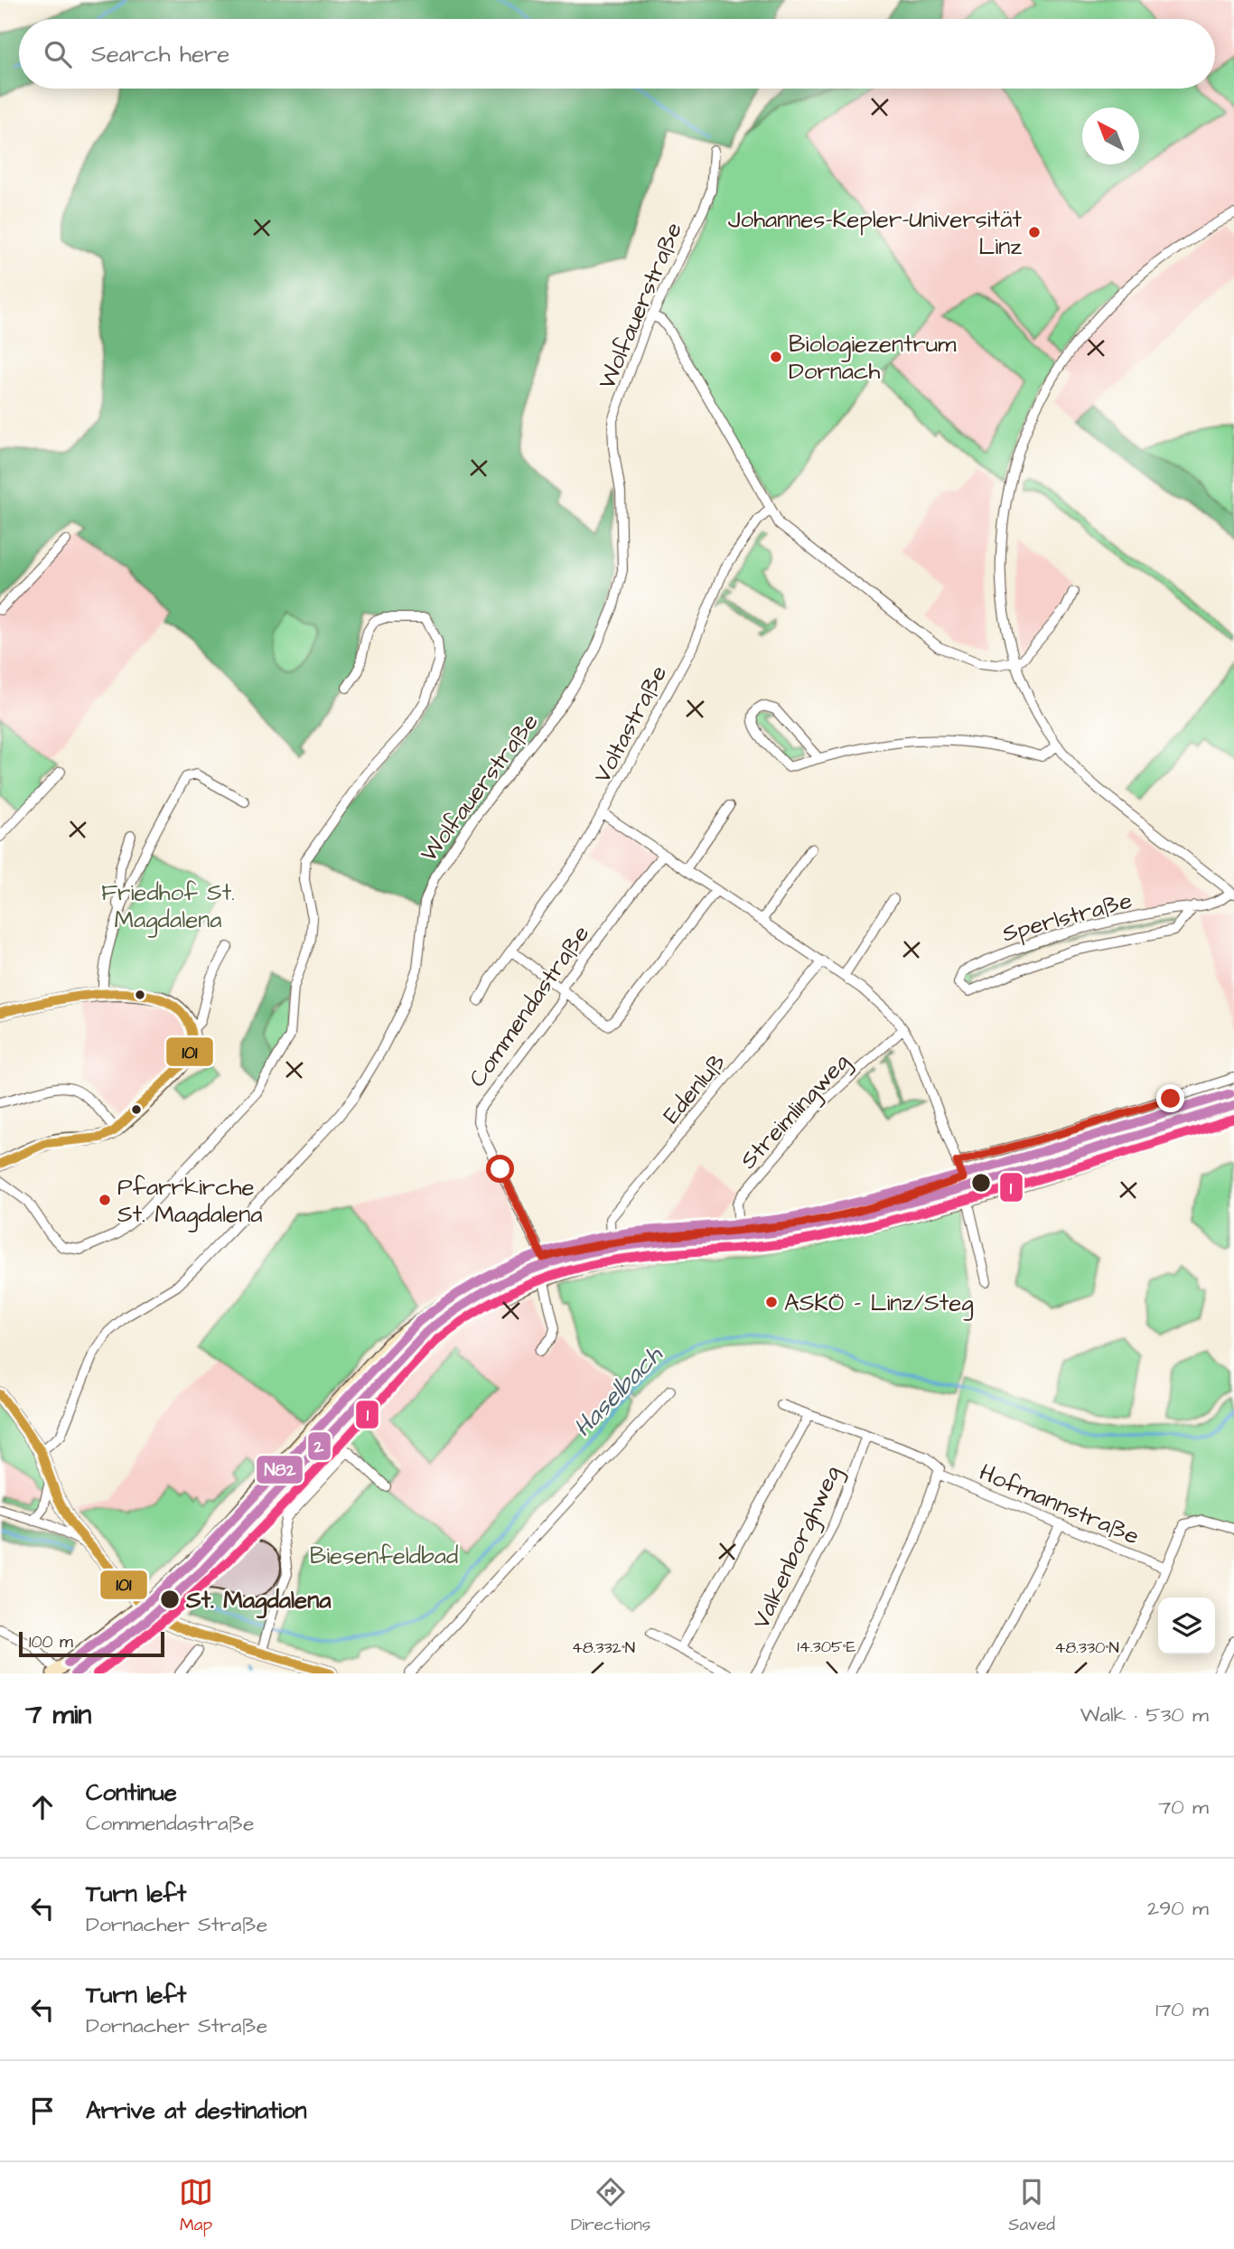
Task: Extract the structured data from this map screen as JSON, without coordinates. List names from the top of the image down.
{
  "streets": {
    "street": [
      "Wolfauerstraße",
      "Voltastraße",
      "Sperlstraße",
      "Commendastraße",
      "Edenluß",
      "Streimlingweg",
      "Hofmannstraße",
      "Valkenborghweg"
    ]
  },
  "water": ["Haselbach"],
  "parks": ["Friedhof St. Magdalena", "Biesenfeldbad"],
  "places": [
    "Johannes-Kepler-Universität Linz",
    "Biologiezentrum Dornach",
    "Pfarrkirche St. Magdalena",
    "ASKÖ - Linz/Steg",
    "St. Magdalena"
  ],
  "lines": [
    "transit line 101",
    "transit line N82",
    "transit line 2",
    "transit line 1"
  ],
  "scale_bar": "100 m",
  "north": "top left",
  "page": {
    "search": "Search here",
    "scale": "100 m",
    "heading": ["7 min", "Walk · 530 m"],
    "list": [
      ["Continue", "Commendastraße", "70 m"],
      ["Turn left", "Dornacher Straße", "290 m"],
      ["Turn left", "Dornacher Straße", "170 m"],
      "Arrive at destination"
    ],
    "nav": ["Map", "Directions", "Saved"]
  },
  "coordinates": ["14.305°E", "48.332°N", "48.330°N"]
}
